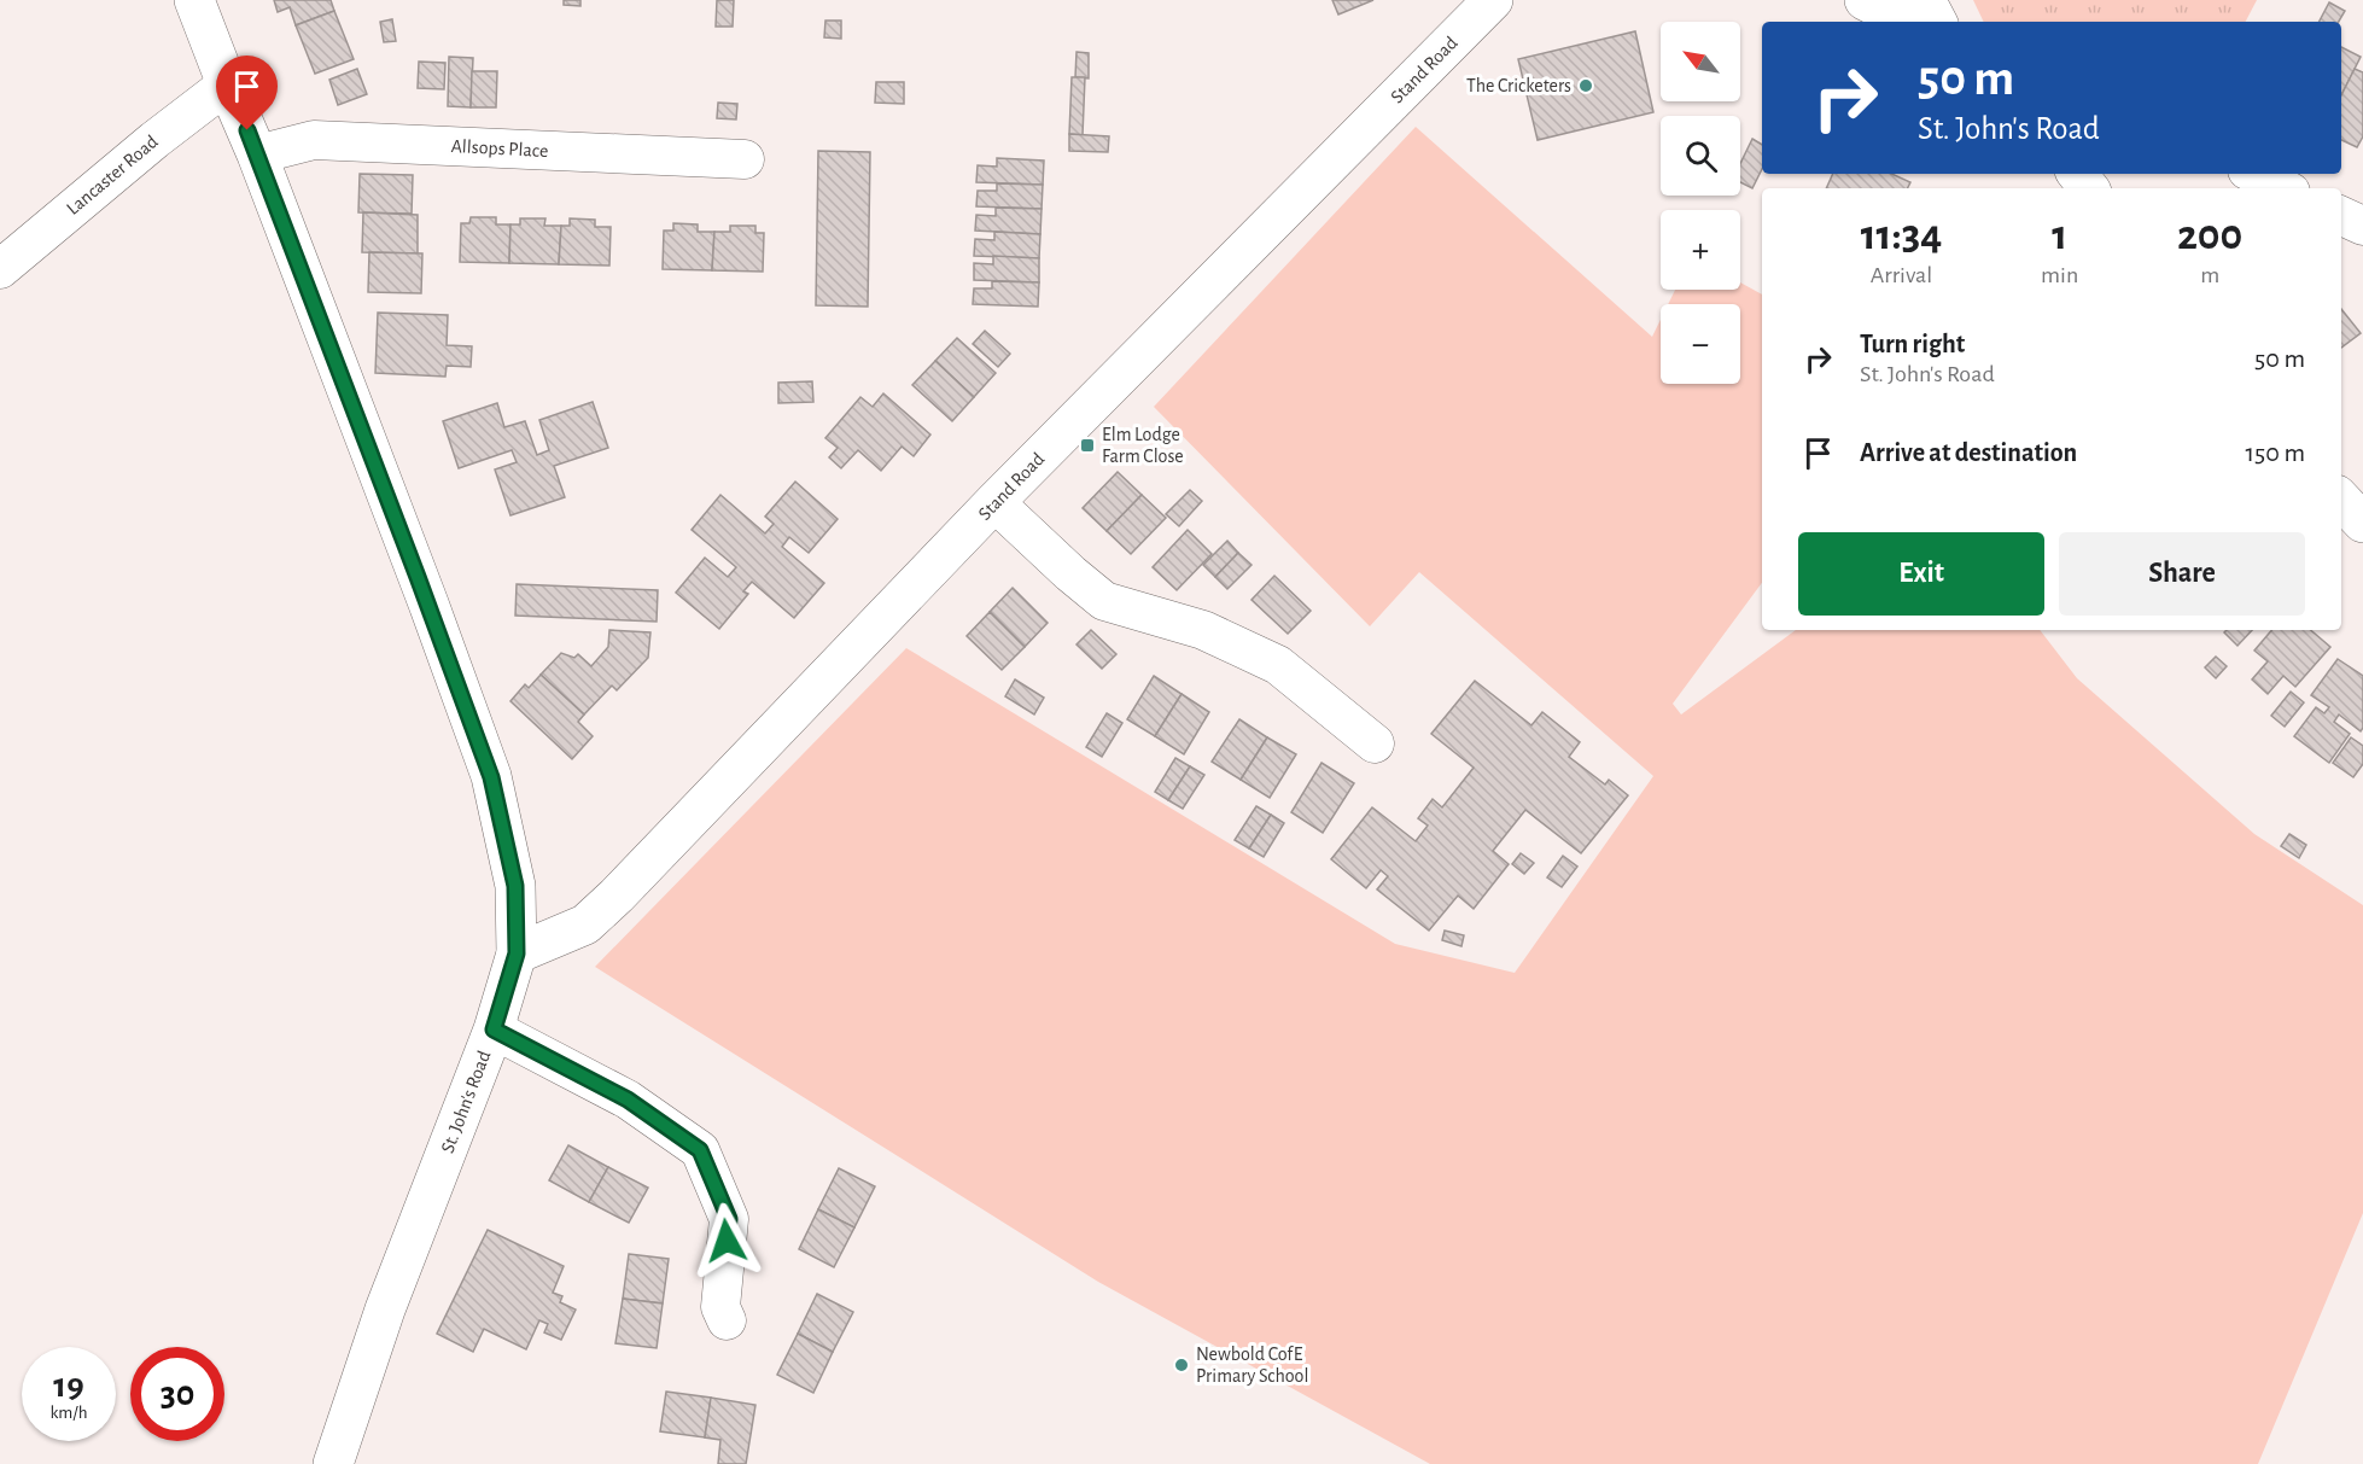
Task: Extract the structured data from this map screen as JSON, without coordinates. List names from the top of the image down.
{
  "streets": {
    "main road": ["Stand Road", "St. John's Road"],
    "street": ["Allsops Place", "Lancaster Road"]
  },
  "crossings": [
    ["Stand Road", "St. John's Road"],
    ["Allsops Place", "St. John's Road"],
    ["Lancaster Road", "St. John's Road"]
  ],
  "places": {
    "other": ["The Cricketers", "Newbold CofE Primary School"],
    "transit": ["Elm Lodge Farm Close"]
  },
  "north": "top left",
  "page": {
    "map_buttons": ["+", "−"],
    "turn": ["50 m", "St. John's Road"],
    "eta": [
      "11:34",
      "Arrival",
      "1",
      "min",
      "200",
      "m"
    ],
    "list": [
      {
        "name": "Turn right",
        "note": "St. John's Road",
        "value": "50 m"
      },
      {
        "name": "Arrive at destination",
        "value": "150 m"
      }
    ],
    "buttons": ["Exit", "Share"],
    "speed": "19 km/h",
    "limit": "30"
  }
}
